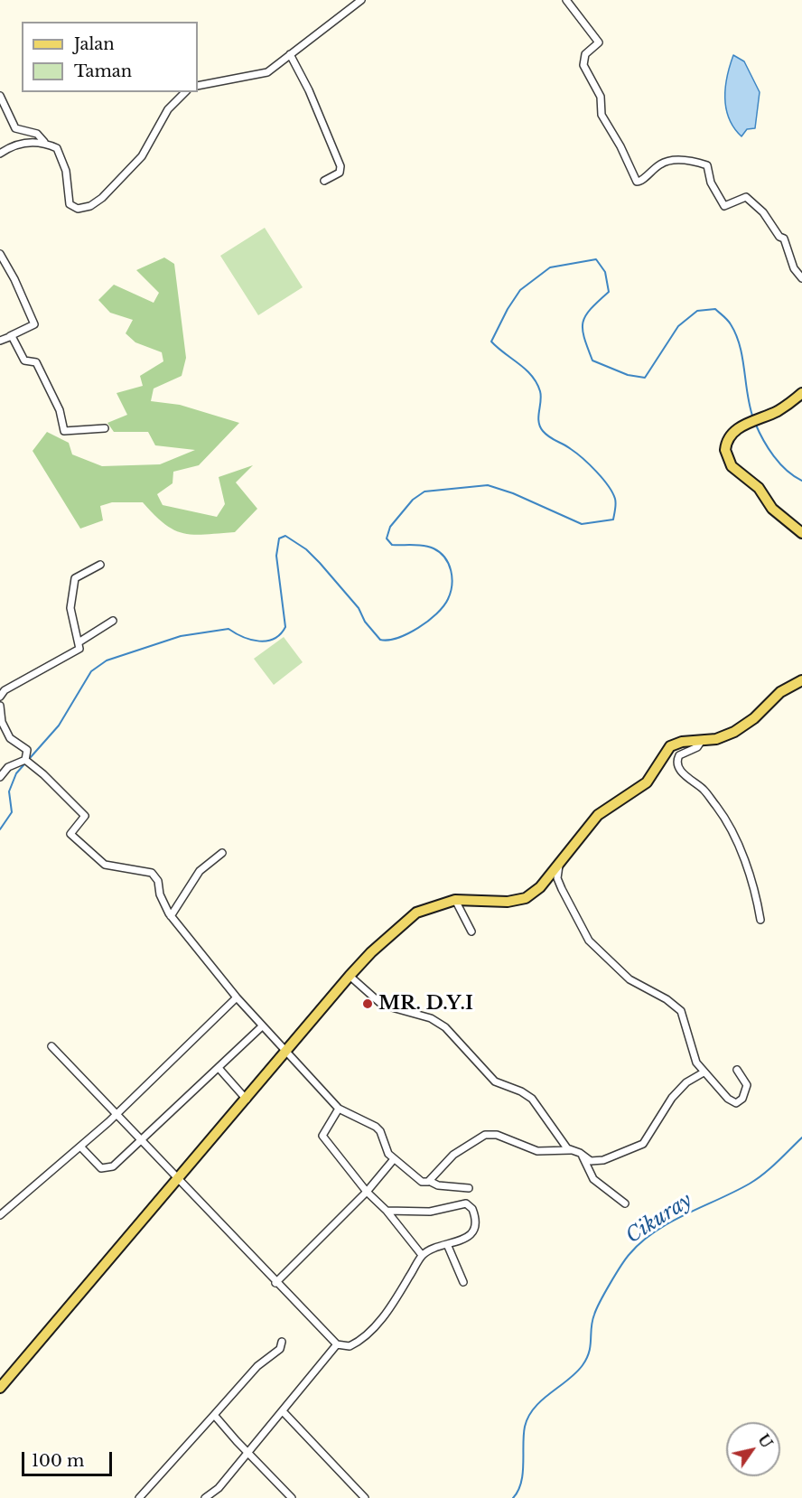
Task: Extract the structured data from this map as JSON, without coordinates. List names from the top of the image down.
{
  "water": ["Cikuray"],
  "places": ["MR. D.Y.I"],
  "legend": ["Jalan", "Taman"],
  "scale_bar": "100 m",
  "north": "top right"
}
